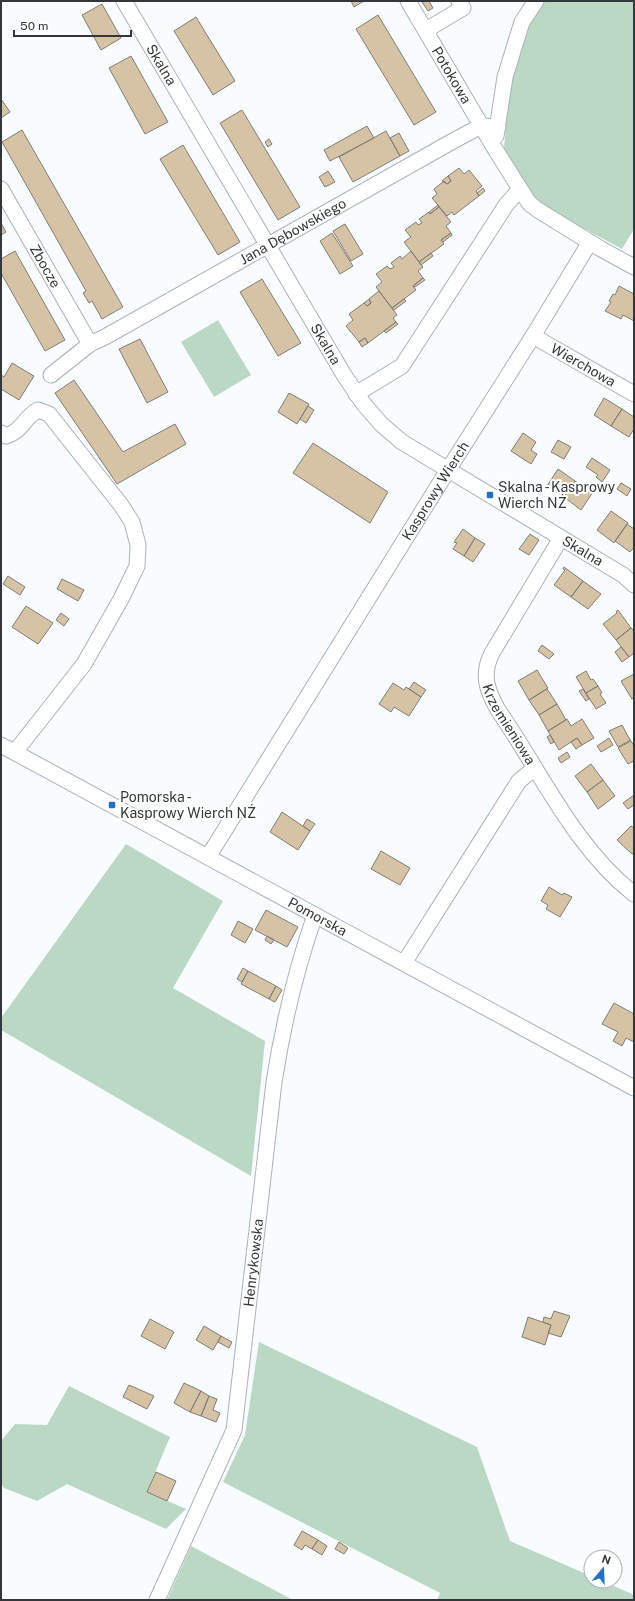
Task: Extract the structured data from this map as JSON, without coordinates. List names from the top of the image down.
{
  "streets": {
    "street": [
      "Skalna",
      "Potokowa",
      "Jana Dębowskiego",
      "Zbocze",
      "Wierchowa",
      "Kasprowy Wierch",
      "Krzemieniowa",
      "Pomorska",
      "Henrykowska"
    ]
  },
  "crossings": [
    ["Skalna", "Jana Dębowskiego"],
    ["Skalna", "Kasprowy Wierch"],
    ["Skalna", "Krzemieniowa"],
    ["Potokowa", "Jana Dębowskiego"],
    ["Jana Dębowskiego", "Zbocze"],
    ["Wierchowa", "Kasprowy Wierch"],
    ["Kasprowy Wierch", "Pomorska"],
    ["Pomorska", "Henrykowska"]
  ],
  "places": {
    "transit": ["Skalna - Kasprowy Wierch NŻ", "Pomorska - Kasprowy Wierch NŻ"]
  },
  "scale_bar": "50 m",
  "north": "top"
}
